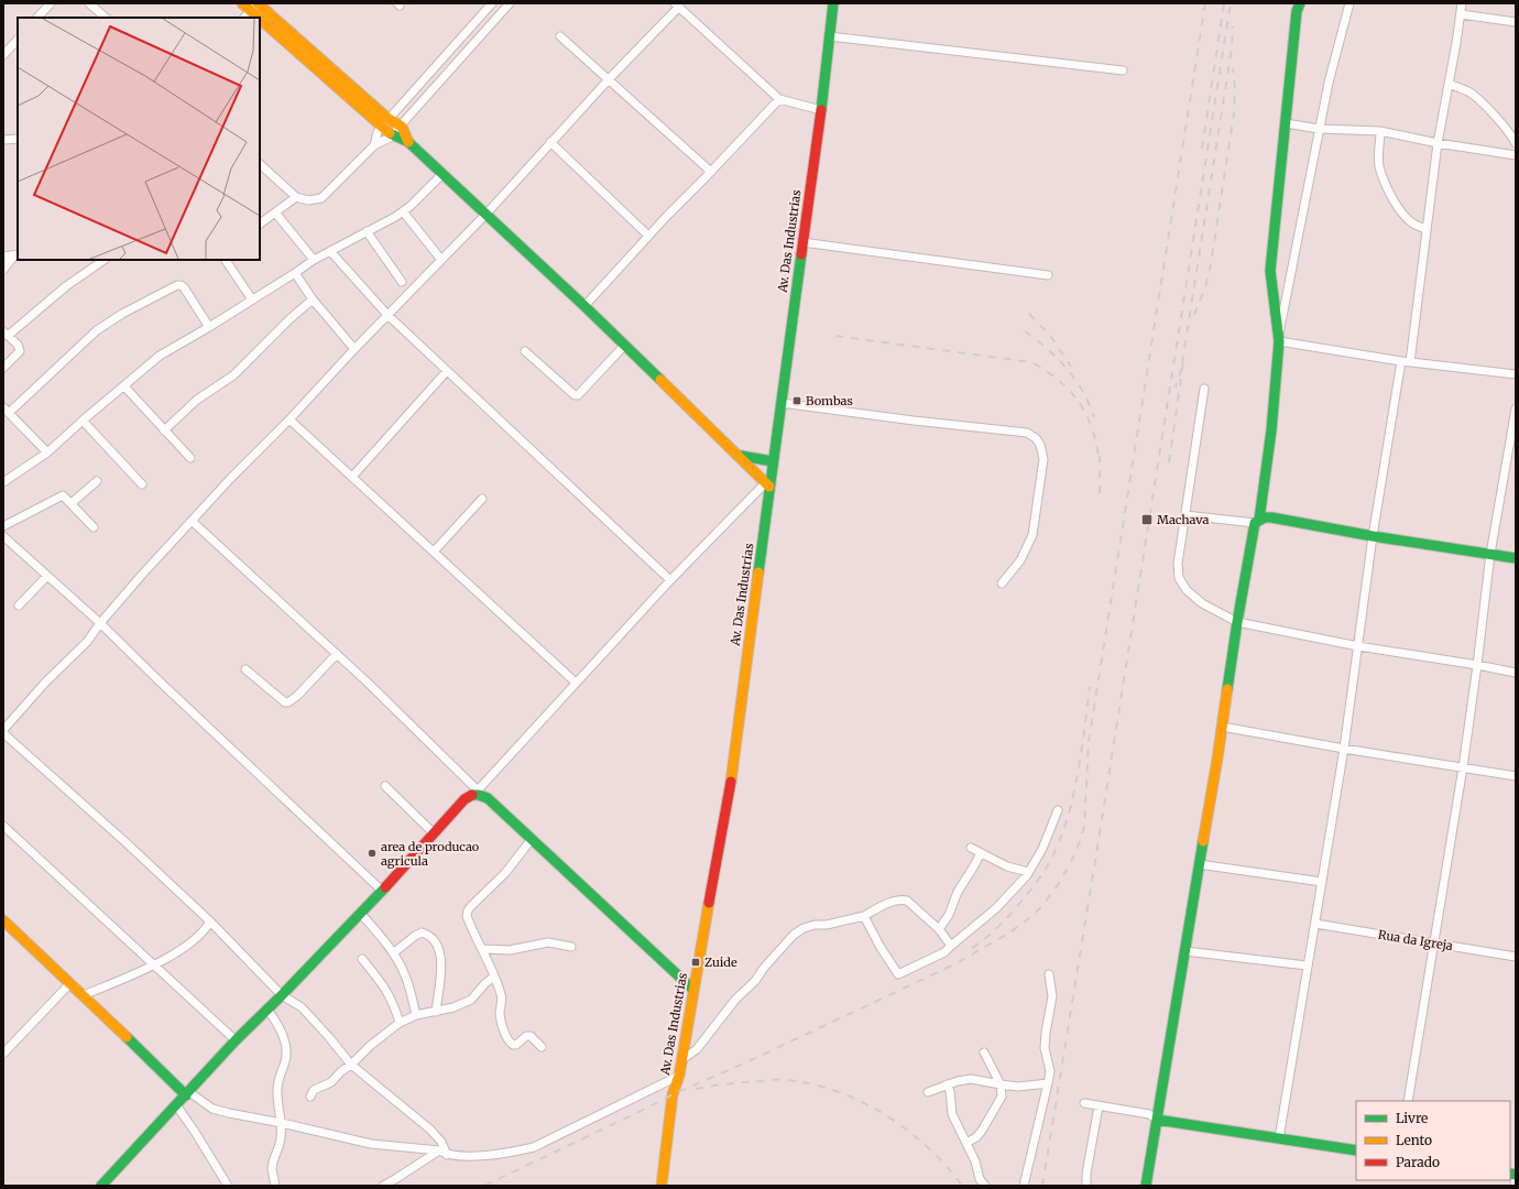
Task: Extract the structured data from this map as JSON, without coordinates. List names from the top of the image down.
{
  "streets": {
    "street": ["Av. Das Industrias", "Rua da Igreja"]
  },
  "places": {
    "transit": ["Bombas", "Machava", "Zuide"],
    "other": ["area de producao agricula"]
  },
  "legend": ["Livre", "Lento", "Parado"]
}
